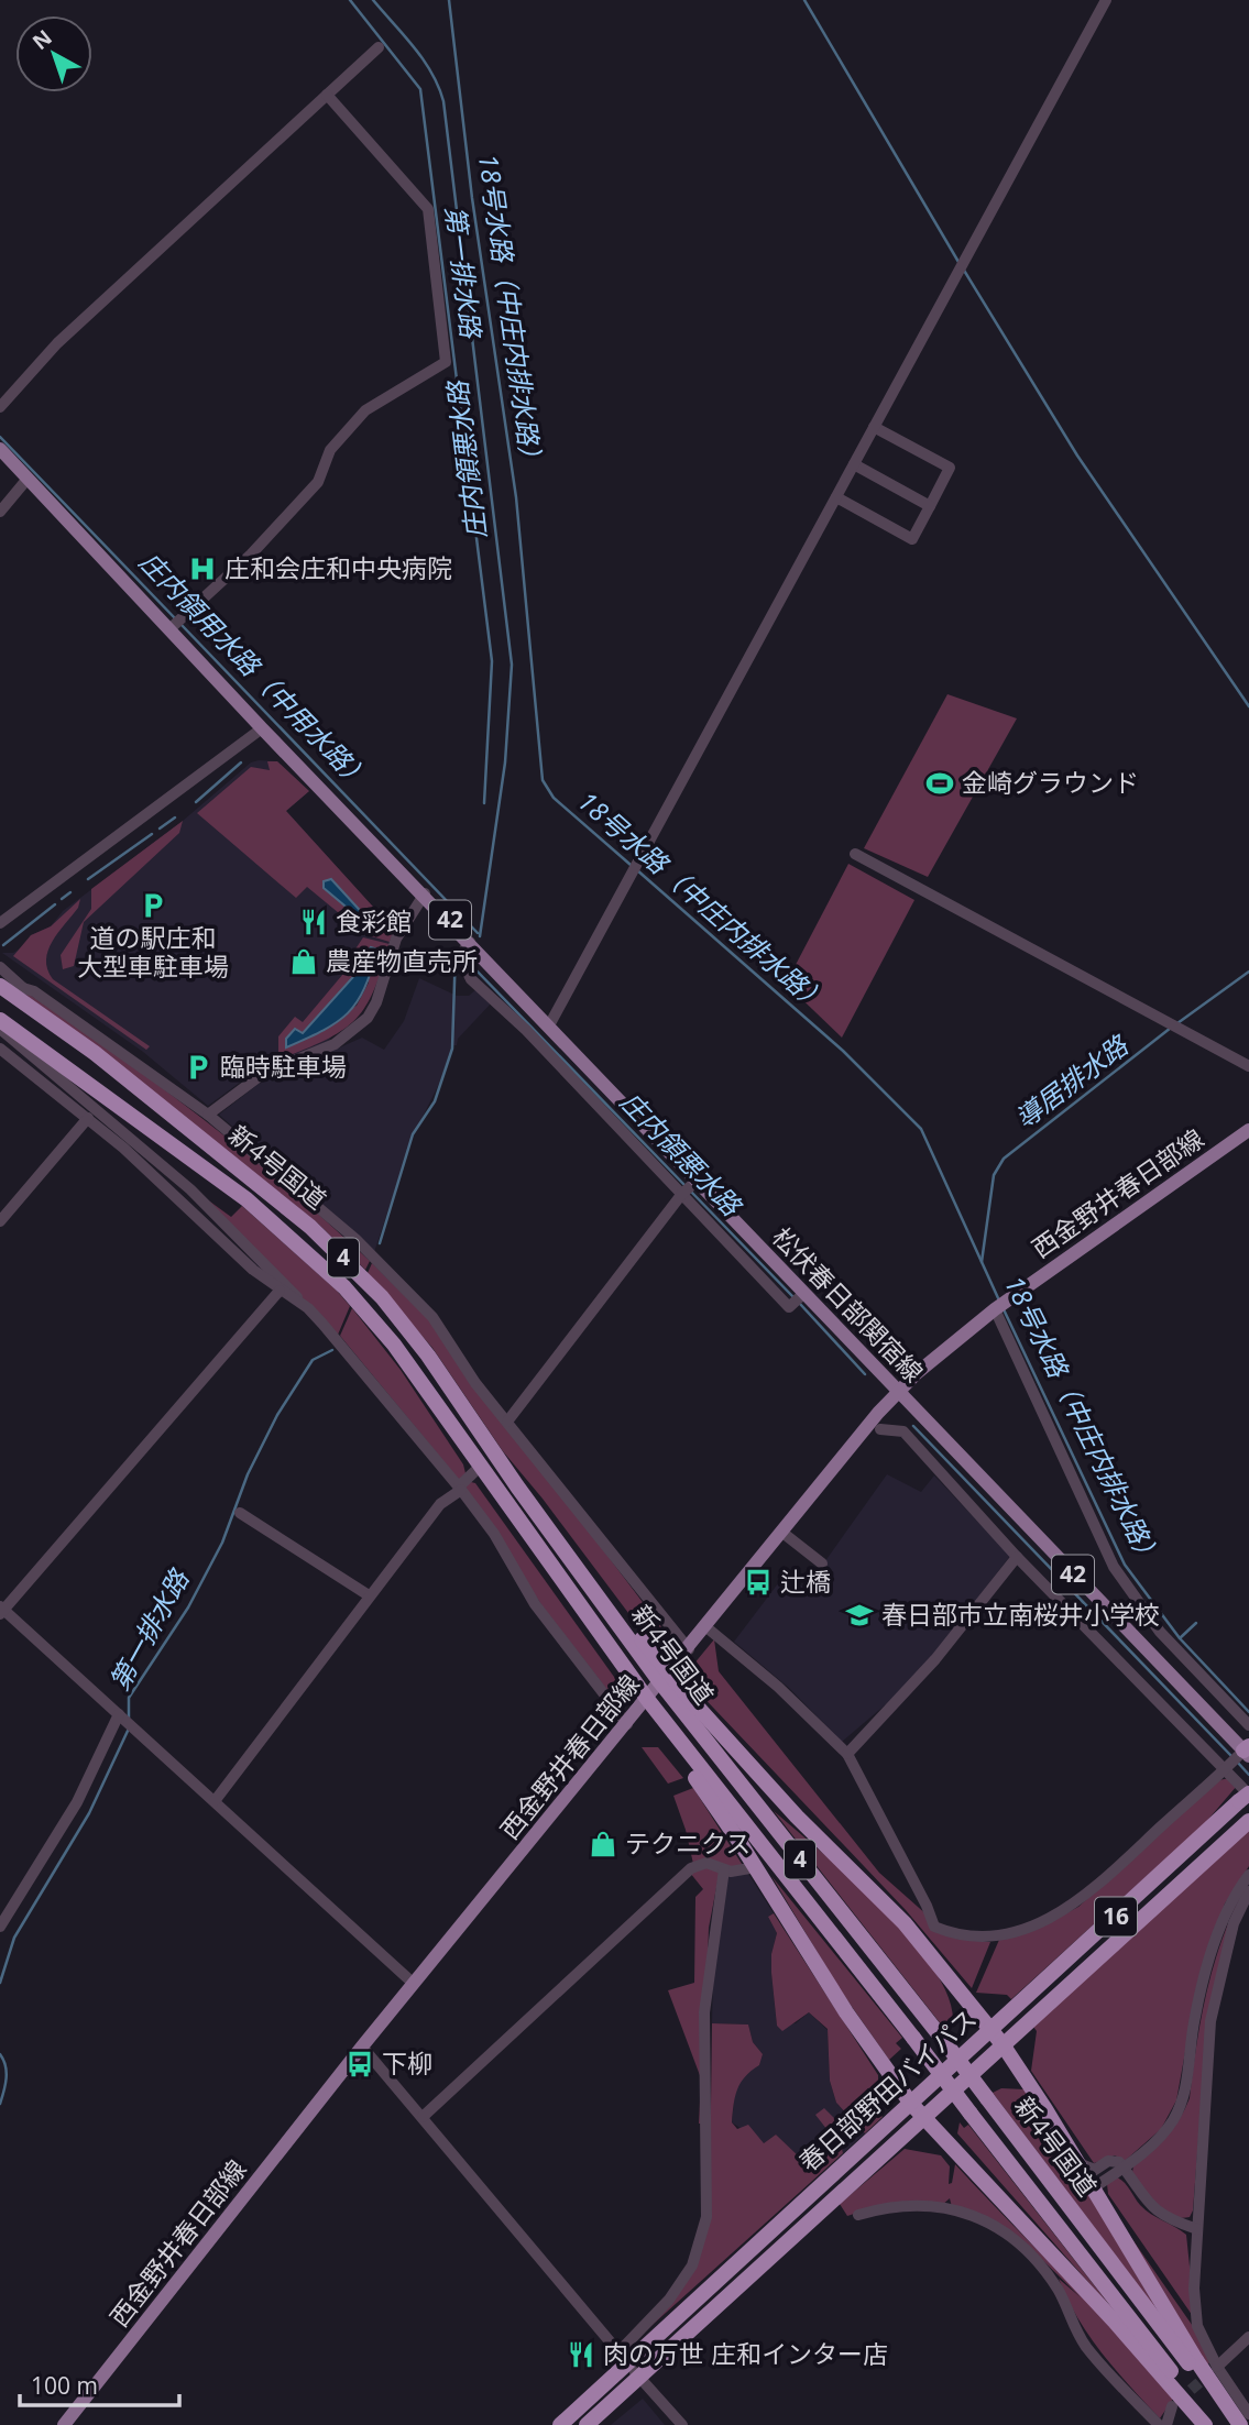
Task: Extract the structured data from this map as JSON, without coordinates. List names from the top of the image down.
{
  "streets": {
    "highway": [
      "新4号国道",
      "4",
      "16",
      "春日部野田バイパス"
    ],
    "main road": ["42", "西金野井春日部線", "松伏春日部関宿線"]
  },
  "crossings": [
    ["新4号国道", "西金野井春日部線"],
    ["新4号国道", "4"],
    ["西金野井春日部線", "4"],
    ["西金野井春日部線", "松伏春日部関宿線"],
    ["4", "春日部野田バイパス"]
  ],
  "water": [
    "第一排水路",
    "18号水路（中庄内排水路）",
    "庄内領悪水路",
    "庄内領用水路（中用水路）",
    "導居排水路"
  ],
  "places": {
    "hospital": ["庄和会庄和中央病院"],
    "sports": ["金崎グラウンド"],
    "parking": ["道の駅庄和 大型車駐車場", "臨時駐車場"],
    "restaurant": ["食彩館", "肉の万世 庄和インター店"],
    "shop": ["農産物直売所", "テクニクス"],
    "bus stop": ["辻橋", "下柳"],
    "school or university": ["春日部市立南桜井小学校"]
  },
  "scale_bar": "100 m",
  "north": "top left"
}
